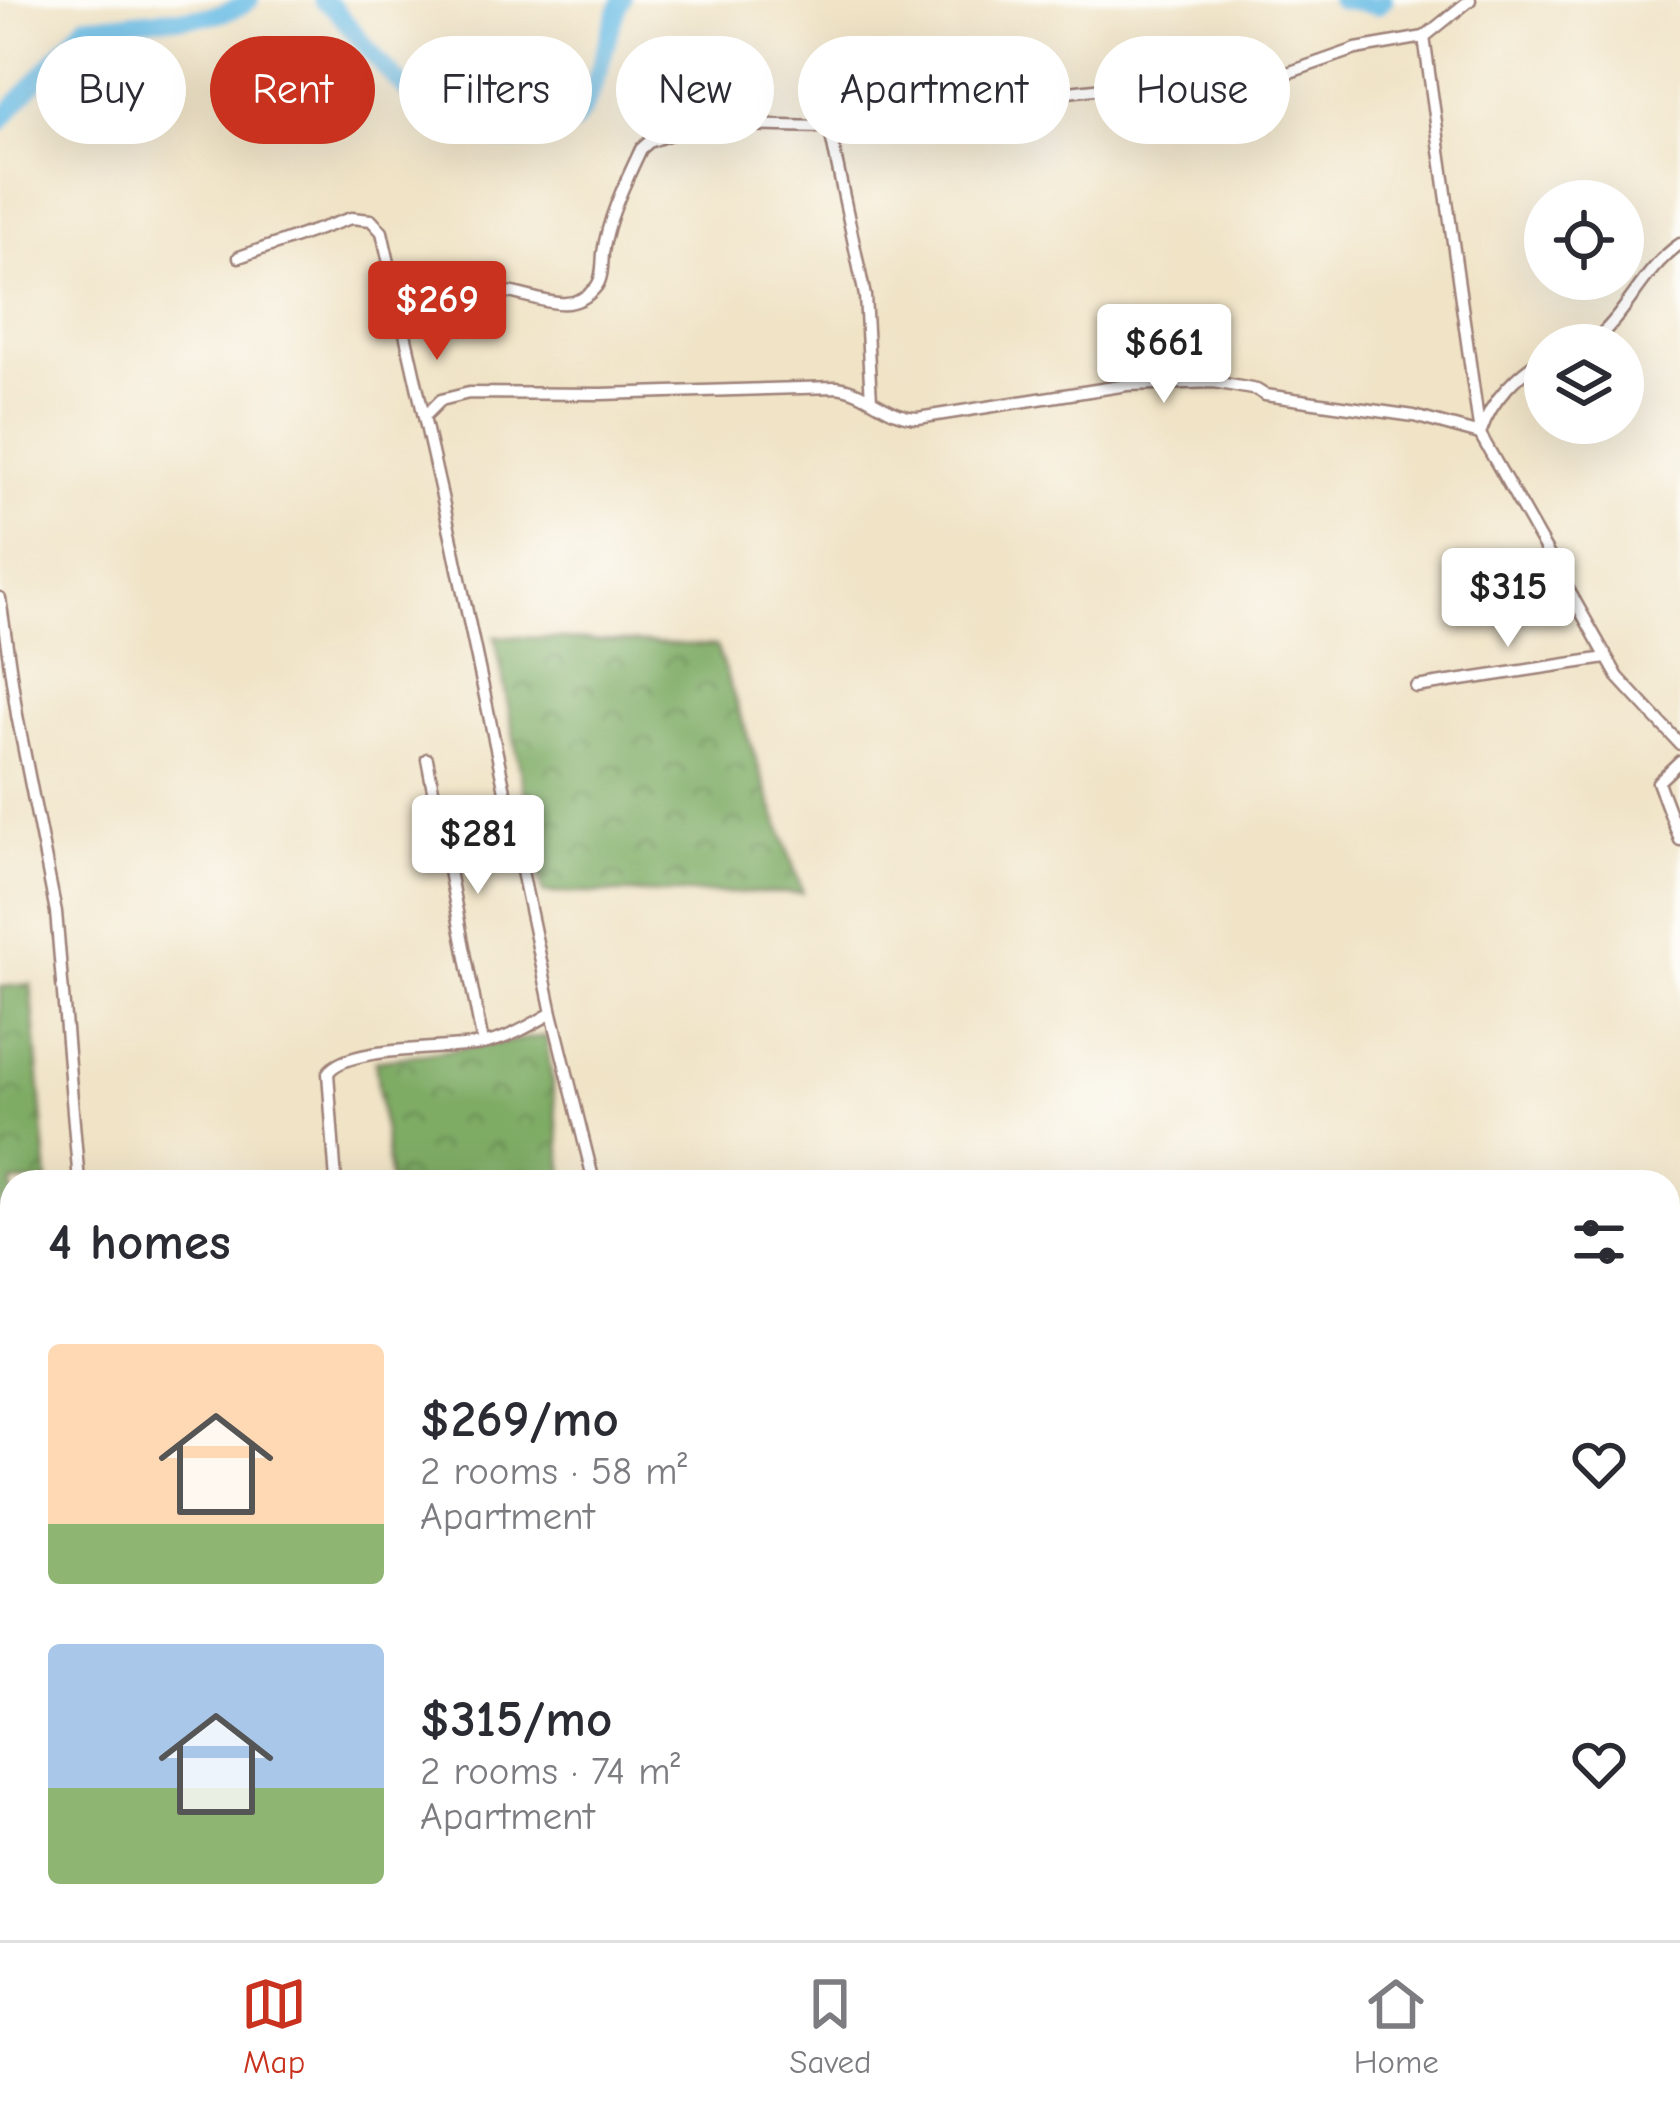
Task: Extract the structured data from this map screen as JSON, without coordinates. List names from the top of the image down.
{
  "page": {
    "chip": [
      "Buy",
      "Rent",
      "Filters",
      "New",
      "Apartment",
      "House"
    ],
    "price": [
      "$269",
      "$661",
      "$315",
      "$281"
    ],
    "heading": "4 homes",
    "list": [
      {
        "name": "$269/mo",
        "note": "2 rooms · 58 m² · Apartment"
      },
      {
        "name": "$315/mo",
        "note": "2 rooms · 74 m² · Apartment"
      }
    ],
    "tabs": ["Map", "Saved", "Home"]
  }
}
